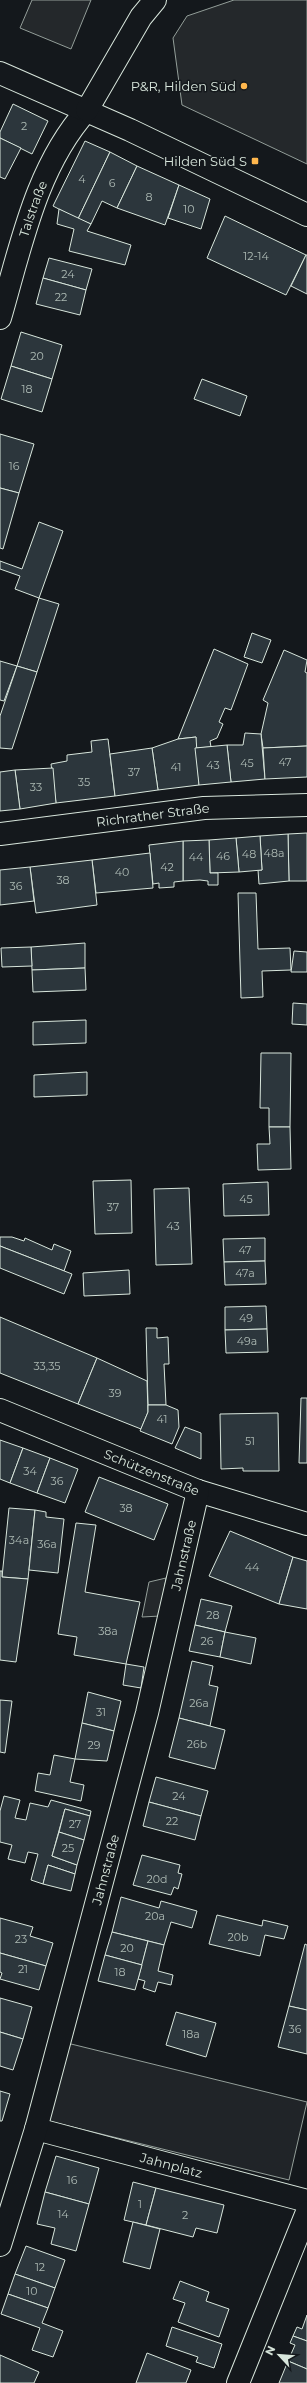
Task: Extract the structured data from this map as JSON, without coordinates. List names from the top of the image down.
{
  "streets": {
    "street": [
      "Talstraße",
      "Richrather Straße",
      "Schützenstraße",
      "Jahnstraße",
      "Jahnplatz"
    ]
  },
  "crossings": [
    ["Schützenstraße", "Jahnstraße"],
    ["Jahnstraße", "Jahnplatz"]
  ],
  "places": {
    "other": ["P&R, Hilden Süd"],
    "transit": ["Hilden Süd S"]
  },
  "house_numbers": [
    "2",
    "4",
    "6",
    "8",
    "10",
    "12-14",
    "24",
    "22",
    "20",
    "18",
    "16",
    "47",
    "45",
    "43",
    "41",
    "37",
    "35",
    "33",
    "48a",
    "48",
    "46",
    "44",
    "42",
    "40",
    "38",
    "36",
    "45",
    "37",
    "43",
    "47",
    "47a",
    "49",
    "49a",
    "33,35",
    "39",
    "41",
    "51",
    "34",
    "36",
    "38",
    "34a",
    "36a",
    "44",
    "28",
    "38a",
    "26",
    "26a",
    "31",
    "26b",
    "29",
    "24",
    "22",
    "27",
    "25",
    "20d",
    "20a",
    "20b",
    "23",
    "20",
    "21",
    "18",
    "36",
    "18a",
    "16",
    "1",
    "14",
    "2",
    "12",
    "10"
  ],
  "north": "top left"
}
